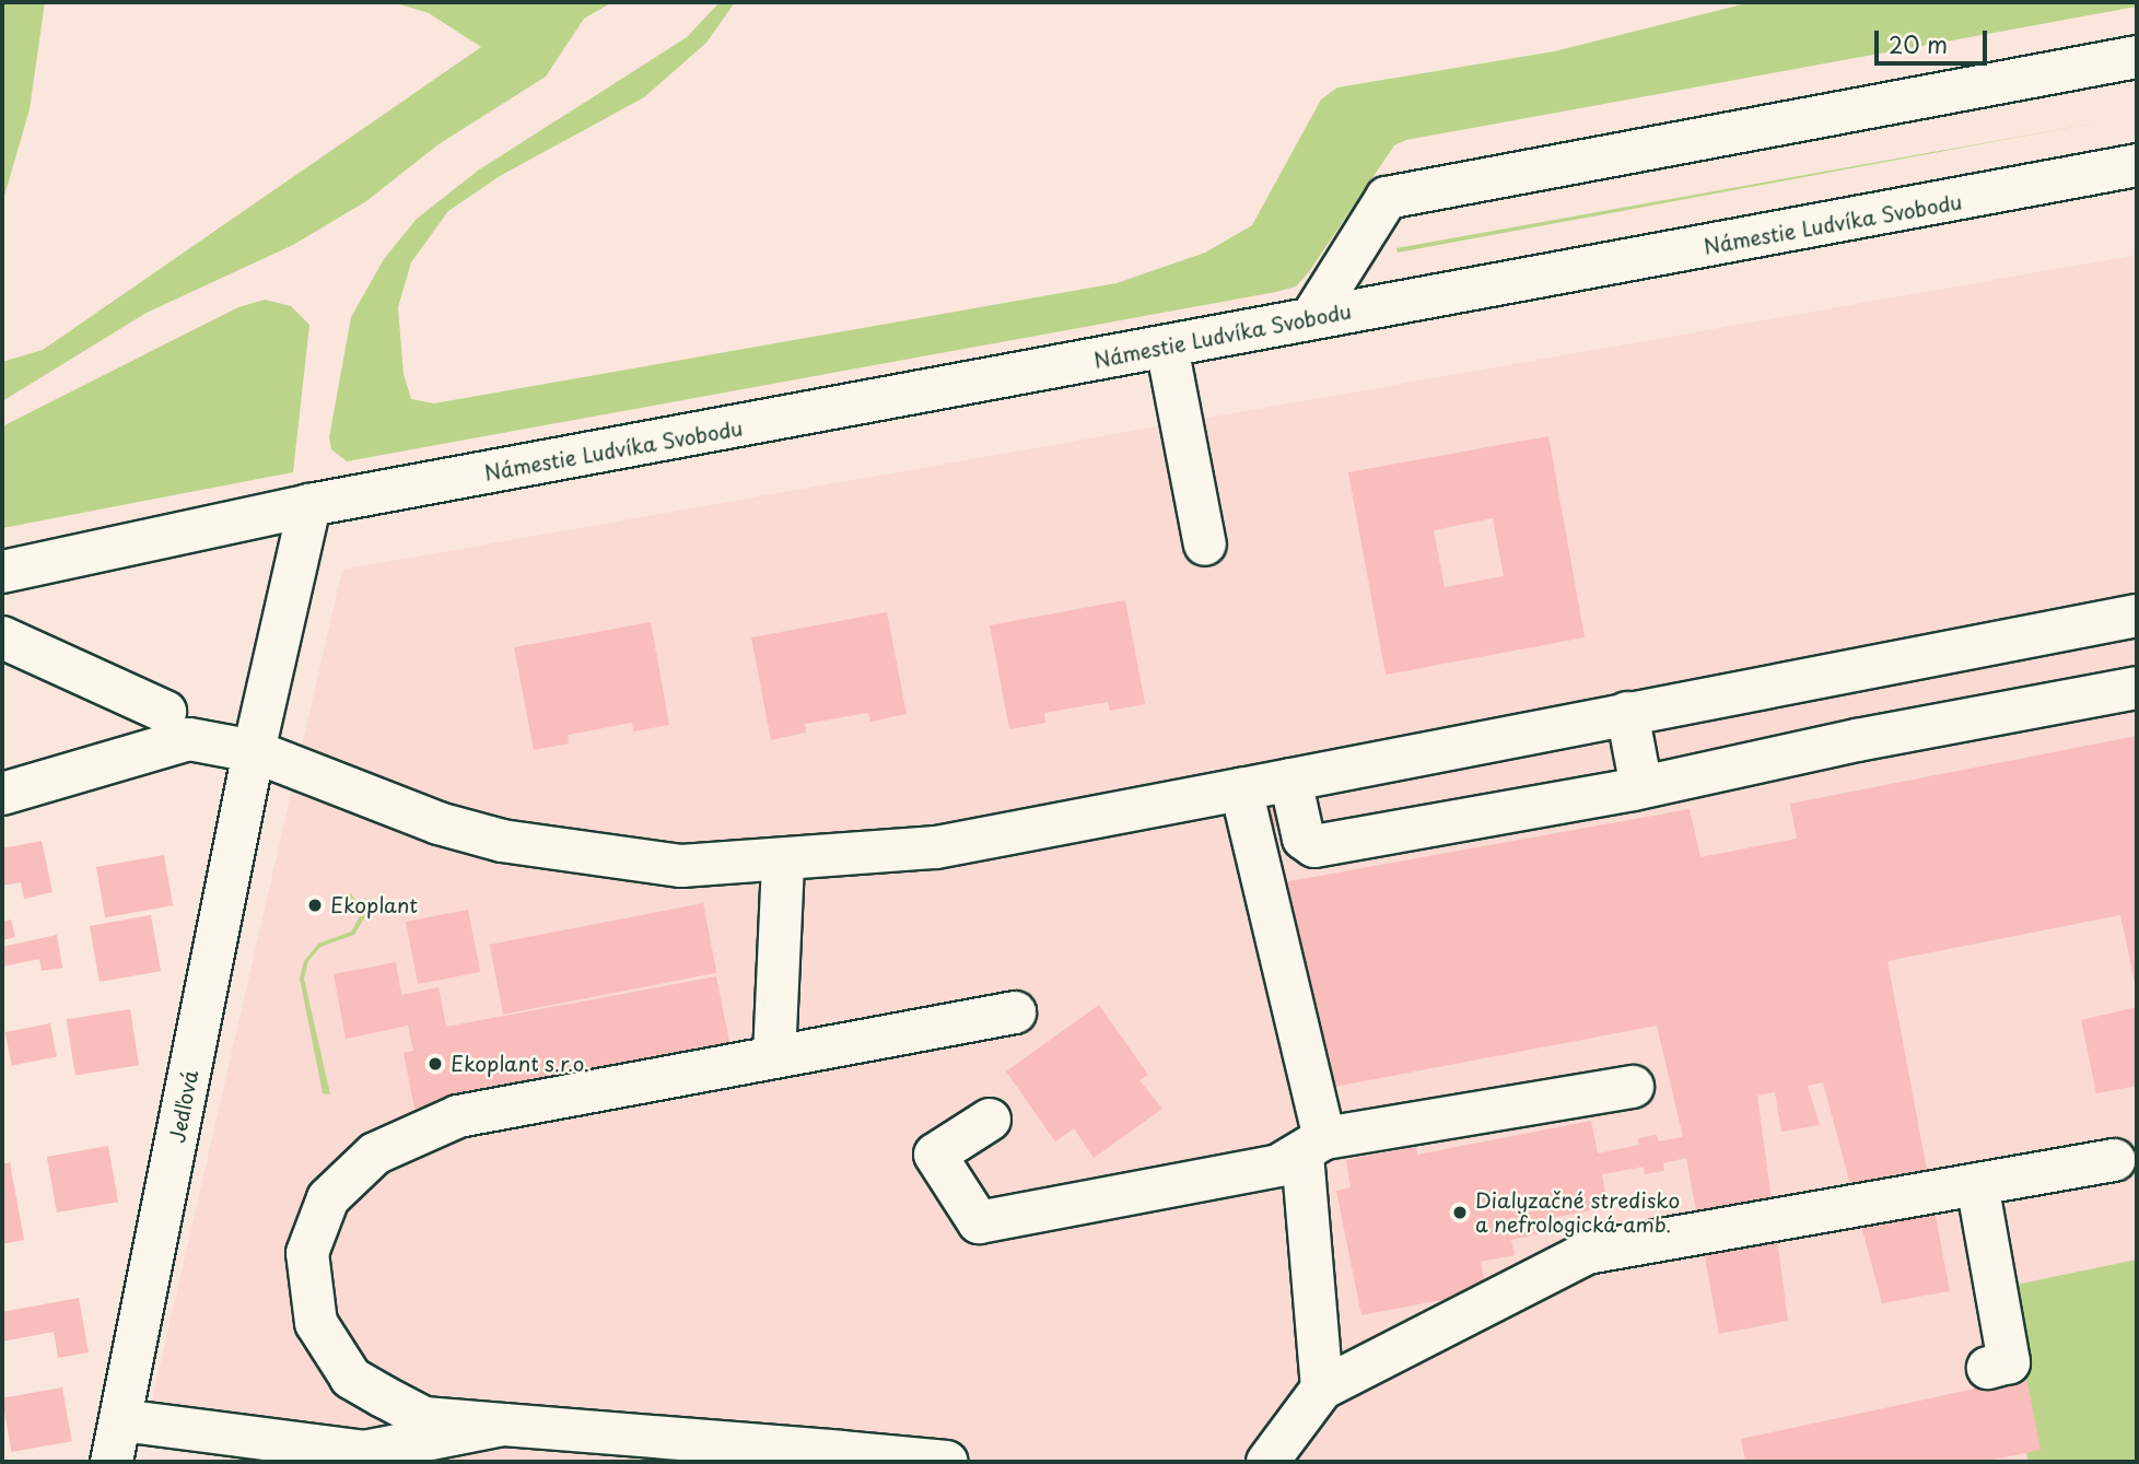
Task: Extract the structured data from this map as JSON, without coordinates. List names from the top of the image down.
{
  "streets": {
    "street": ["Námestie Ludvíka Svobodu", "Jedľová"]
  },
  "crossings": [
    ["Námestie Ludvíka Svobodu", "Jedľová"]
  ],
  "places": ["Ekoplant", "Ekoplant s.r.o.", "Dialyzačné stredisko a nefrologická amb."],
  "scale_bar": "20 m"
}
